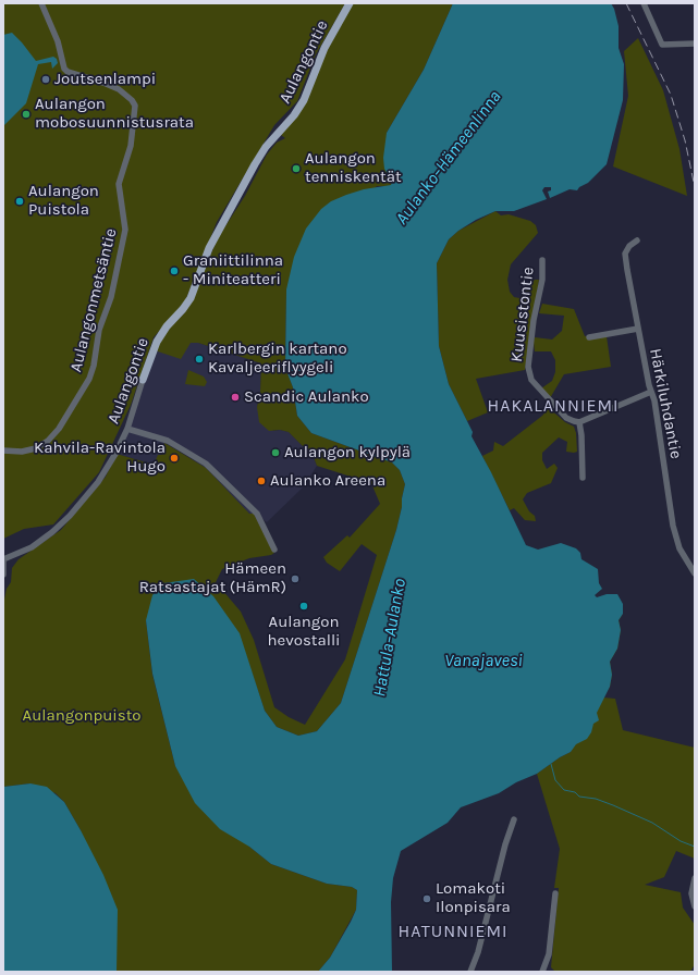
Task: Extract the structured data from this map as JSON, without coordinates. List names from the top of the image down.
{
  "streets": {
    "main road": ["Aulangontie"],
    "street": ["Aulangonmetsäntie", "Kuusistontie", "Härkiluhdantie"]
  },
  "districts": ["HAKALANNIEMI", "HATUNNIEMI"],
  "water": ["Aulanko–Hämeenlinna", "Hattula–Aulanko", "Vanajavesi"],
  "parks": ["Aulangonpuisto"],
  "places": [
    "Joutsenlampi",
    "Aulangon mobosuunnistusrata",
    "Aulangon tenniskentät",
    "Aulangon Puistola",
    "Graniittilinna - Miniteatteri",
    "Karlbergin kartano Kavaljeeriflyygeli",
    "Scandic Aulanko",
    "Aulangon kylpylä",
    "Kahvila-Ravintola Hugo",
    "Aulanko Areena",
    "Hämeen Ratsastajat (HämR)",
    "Aulangon hevostalli",
    "Lomakoti Ilonpisara"
  ]
}
